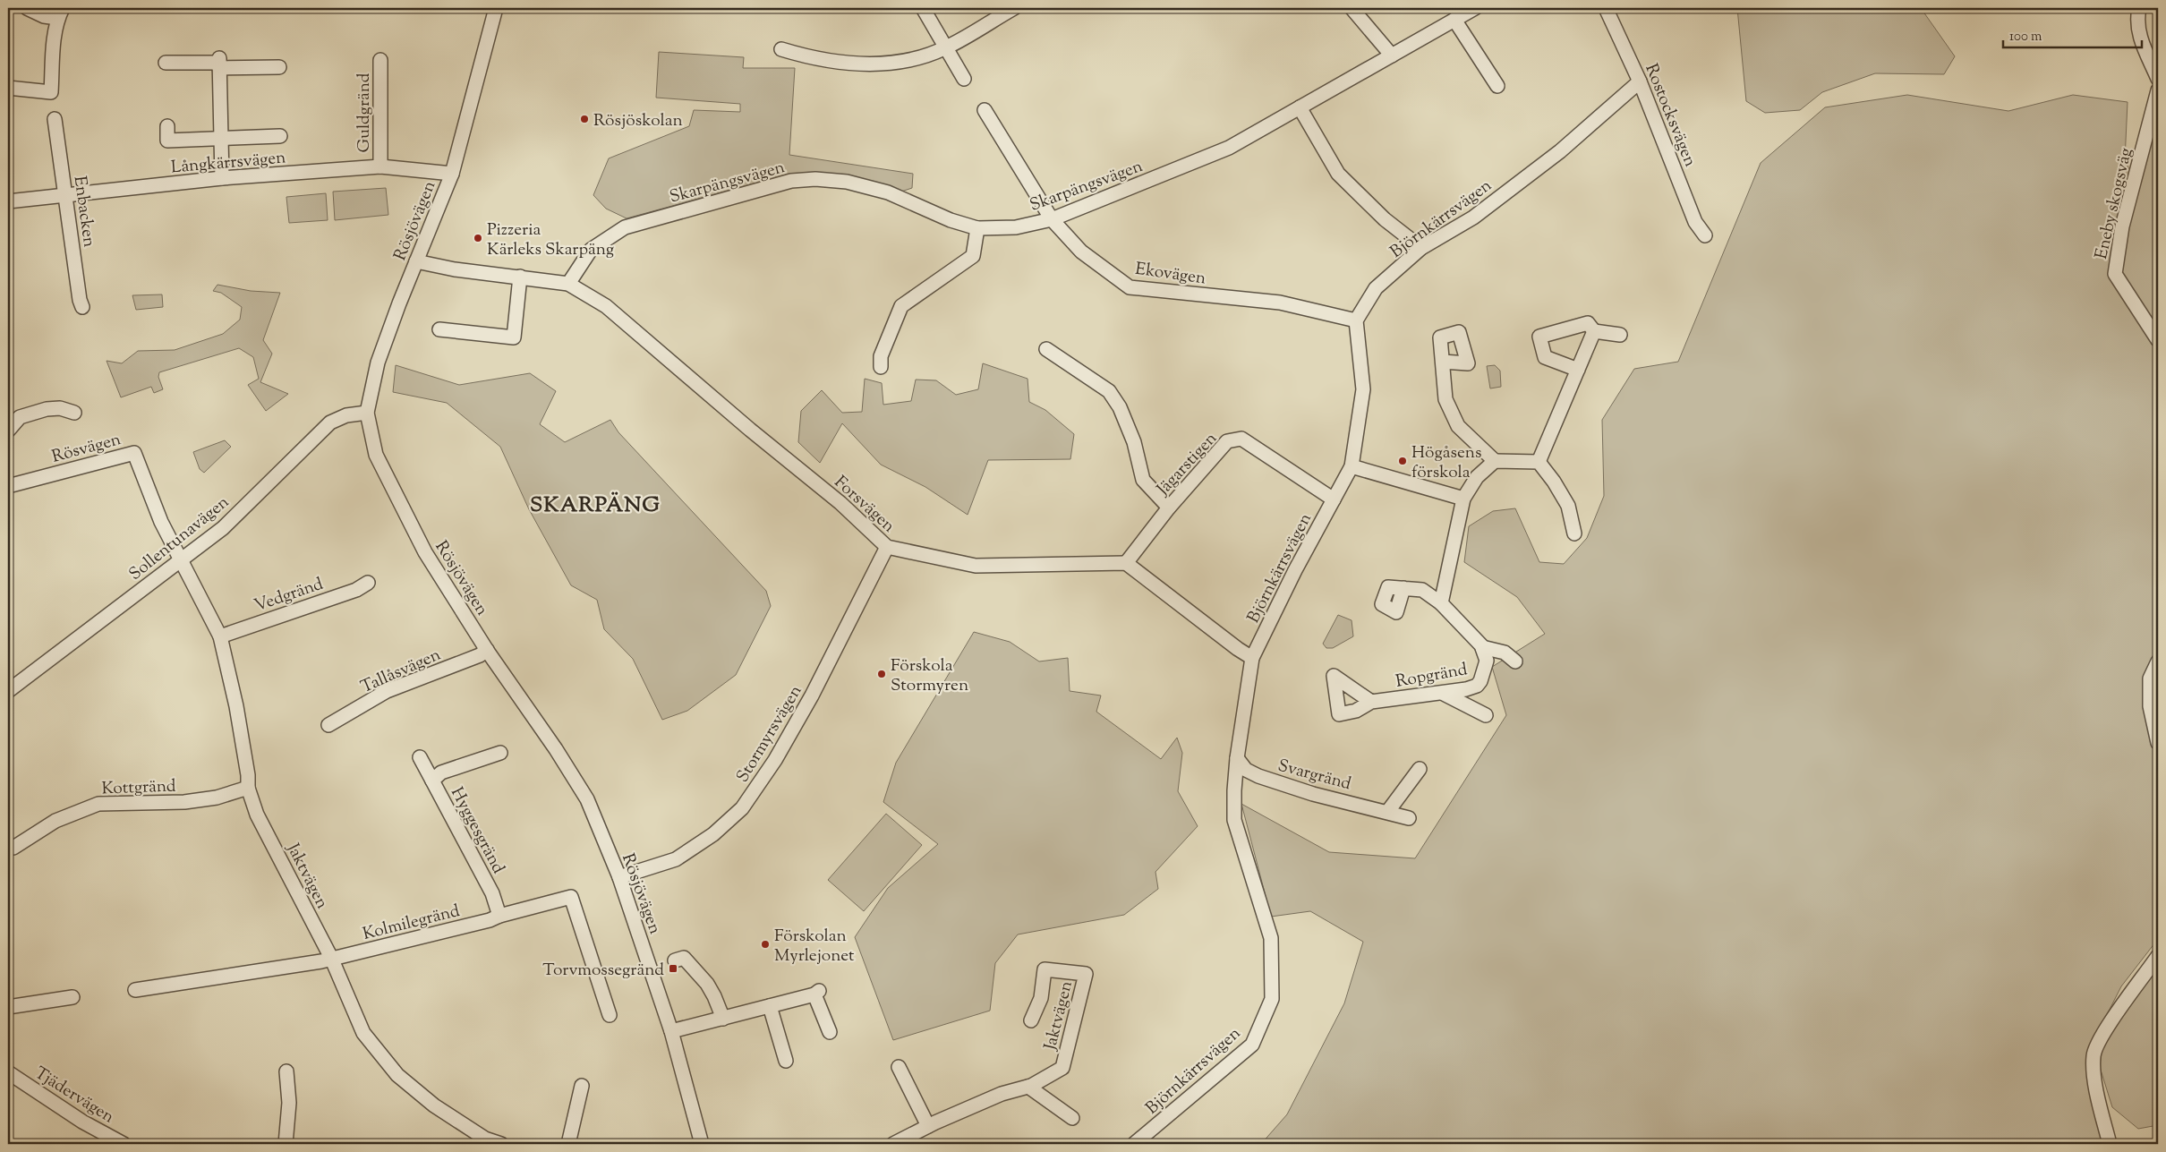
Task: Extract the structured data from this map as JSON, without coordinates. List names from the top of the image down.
{
  "streets": {
    "street": [
      "Guldgränd",
      "Rostocksvägen",
      "Långkärrsvägen",
      "Skarpängsvägen",
      "Eneby skogsväg",
      "Enbacken",
      "Björnkärrsvägen",
      "Rösjövägen",
      "Ekovägen",
      "Rösvägen",
      "Jägarstigen",
      "Forsvägen",
      "Sollentunavägen",
      "Vedgränd",
      "Tallåsvägen",
      "Ropgränd",
      "Stormyrsvägen",
      "Svargränd",
      "Kottgränd",
      "Hyggesgränd",
      "Jaktvägen",
      "Kolmilegränd",
      "Tjädervägen"
    ]
  },
  "crossings": [
    ["Guldgränd", "Långkärrsvägen"],
    ["Rostocksvägen", "Björnkärrsvägen"],
    ["Långkärrsvägen", "Enbacken"],
    ["Långkärrsvägen", "Rösjövägen"],
    ["Skarpängsvägen", "Ekovägen"],
    ["Skarpängsvägen", "Forsvägen"],
    ["Björnkärrsvägen", "Ekovägen"],
    ["Björnkärrsvägen", "Jägarstigen"],
    ["Björnkärrsvägen", "Svargränd"],
    ["Rösjövägen", "Forsvägen"],
    ["Rösjövägen", "Sollentunavägen"],
    ["Rösjövägen", "Tallåsvägen"],
    ["Rösjövägen", "Stormyrsvägen"],
    ["Rösvägen", "Sollentunavägen"],
    ["Rösvägen", "Jaktvägen"],
    ["Jägarstigen", "Forsvägen"],
    ["Forsvägen", "Stormyrsvägen"],
    ["Sollentunavägen", "Jaktvägen"],
    ["Vedgränd", "Jaktvägen"],
    ["Kottgränd", "Jaktvägen"],
    ["Hyggesgränd", "Kolmilegränd"],
    ["Jaktvägen", "Kolmilegränd"]
  ],
  "districts": ["SKARPÄNG"],
  "places": {
    "other": [
      "Rösjöskolan",
      "Pizzeria Kärleks Skarpäng",
      "Högåsens förskola",
      "Förskola Stormyren",
      "Förskolan Myrlejonet"
    ],
    "transit": ["Torvmossegränd"]
  },
  "scale_bar": "100 m"
}
